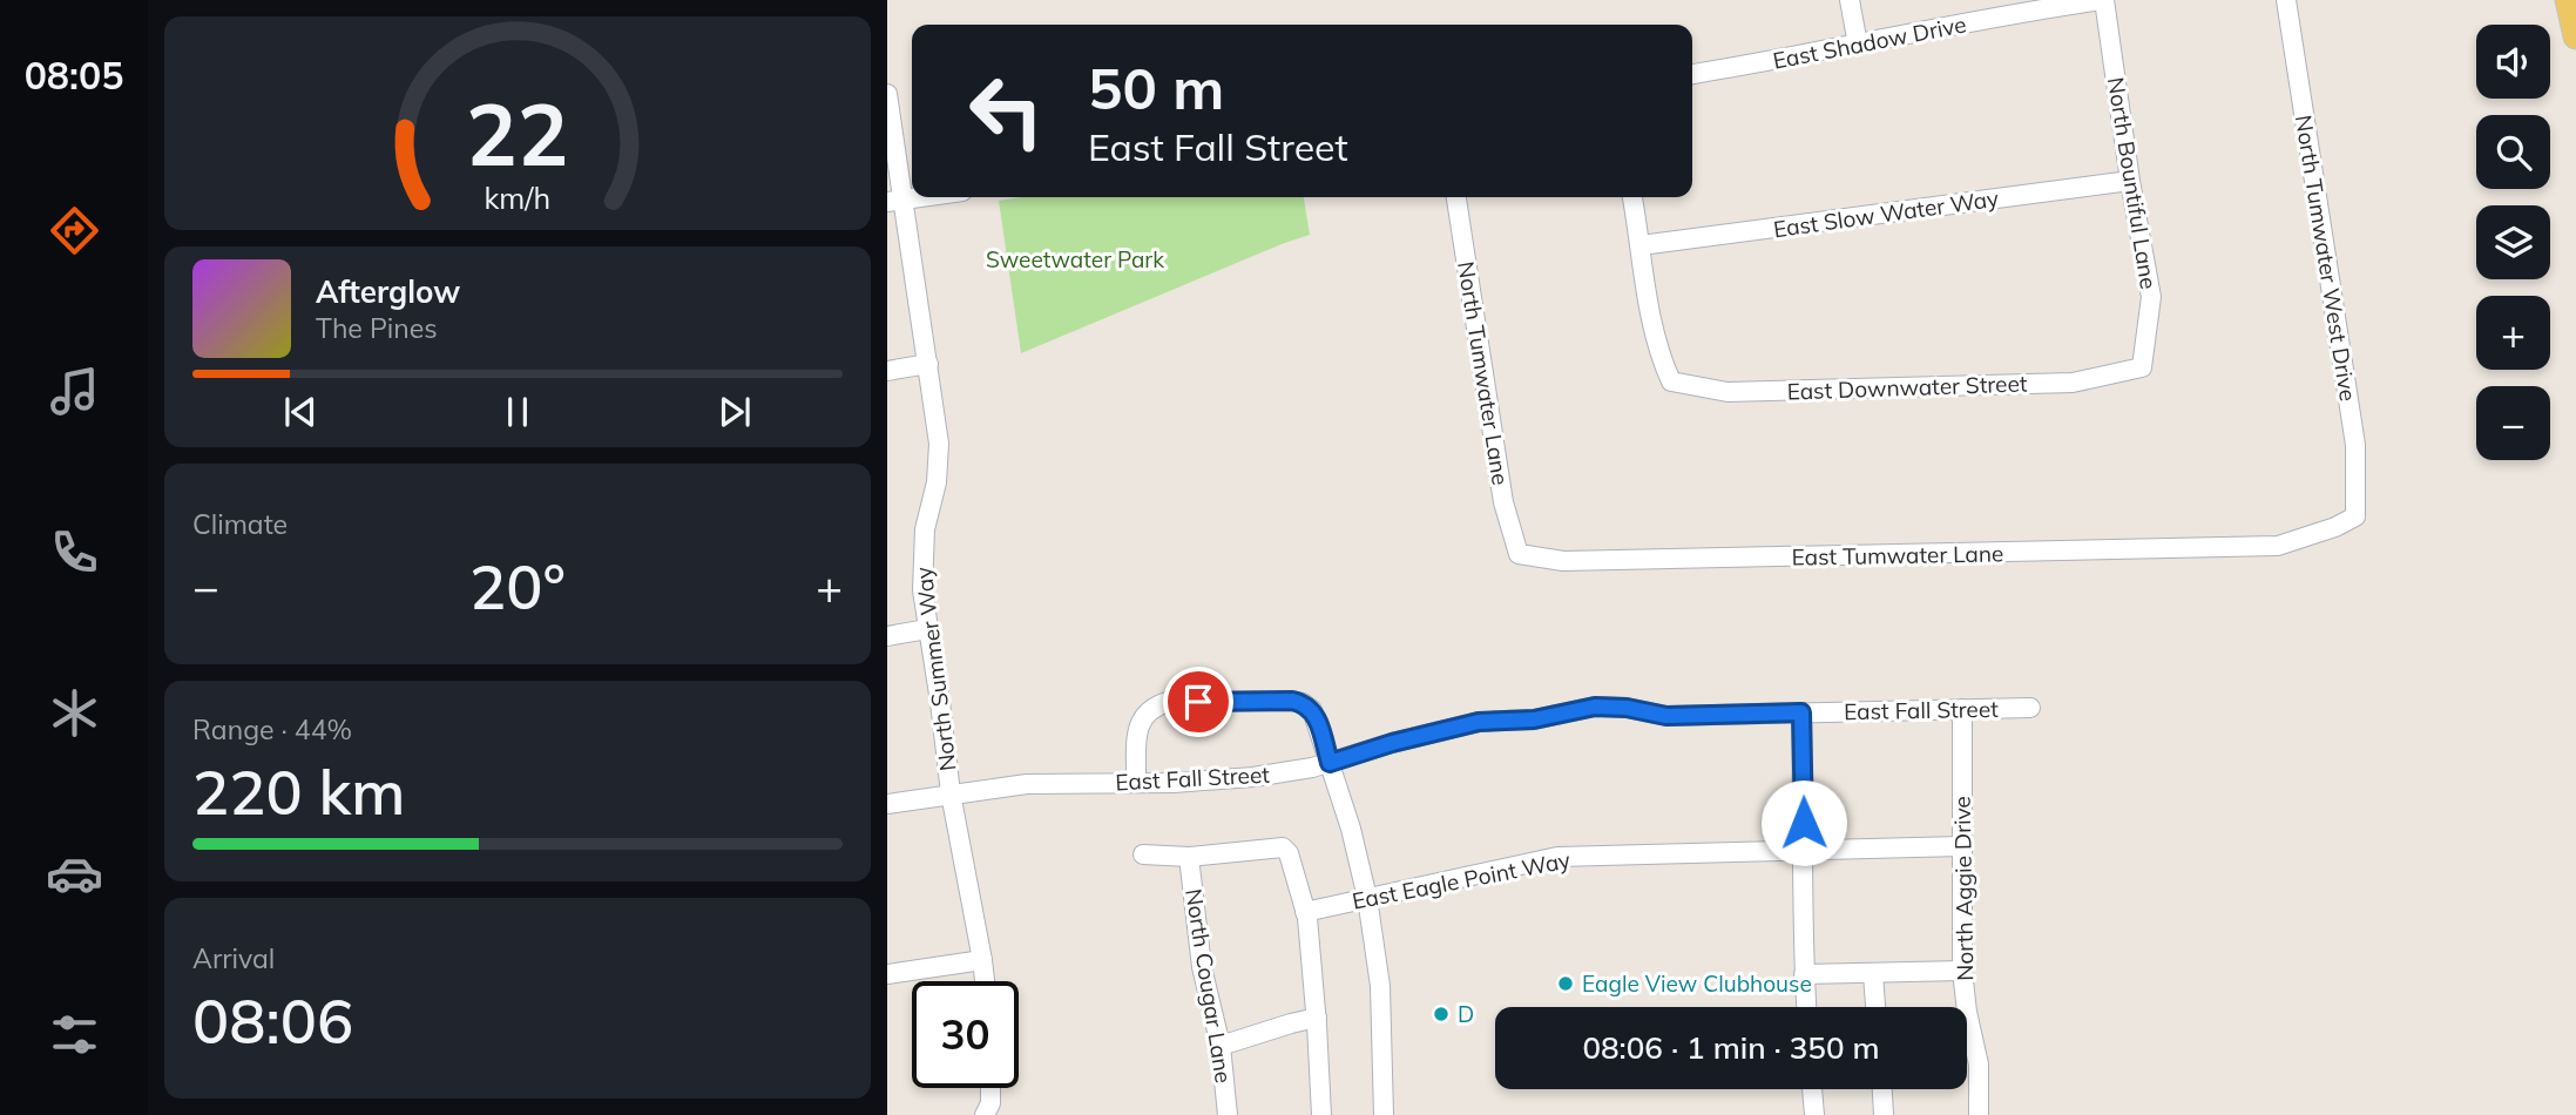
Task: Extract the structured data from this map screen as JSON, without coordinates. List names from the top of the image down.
{
  "streets": {
    "street": [
      "East Shadow Drive",
      "North Bountiful Lane",
      "East Slow Water Way",
      "North Tumwater West Drive",
      "North Tumwater Lane",
      "East Downwater Street",
      "East Tumwater Lane",
      "North Summer Way",
      "East Fall Street",
      "East Eagle Point Way",
      "North Aggie Drive",
      "North Cougar Lane"
    ]
  },
  "crossings": [
    ["East Shadow Drive", "North Bountiful Lane"],
    ["North Bountiful Lane", "East Slow Water Way"],
    ["North Bountiful Lane", "East Downwater Street"],
    ["East Slow Water Way", "East Downwater Street"],
    ["North Tumwater West Drive", "East Tumwater Lane"],
    ["North Tumwater Lane", "East Tumwater Lane"],
    ["North Summer Way", "East Fall Street"],
    ["East Fall Street", "North Aggie Drive"],
    ["East Eagle Point Way", "North Aggie Drive"]
  ],
  "parks": ["Sweetwater Park"],
  "places": ["Eagle View Clubhouse", "D"],
  "page": {
    "tabs": "08:05",
    "map_buttons": ["+", "−"],
    "turn": ["50 m", "East Fall Street"],
    "song": ["Afterglow", "The Pines"],
    "tile": [
      "Climate",
      ["Range · 44%", "220 km"],
      ["Arrival", "08:06"]
    ],
    "heat": ["−", "20°", "+"],
    "limit": "30",
    "trip": "08:06 · 1 min · 350 m",
    "gauge": ["22", "km/h"]
  }
}
